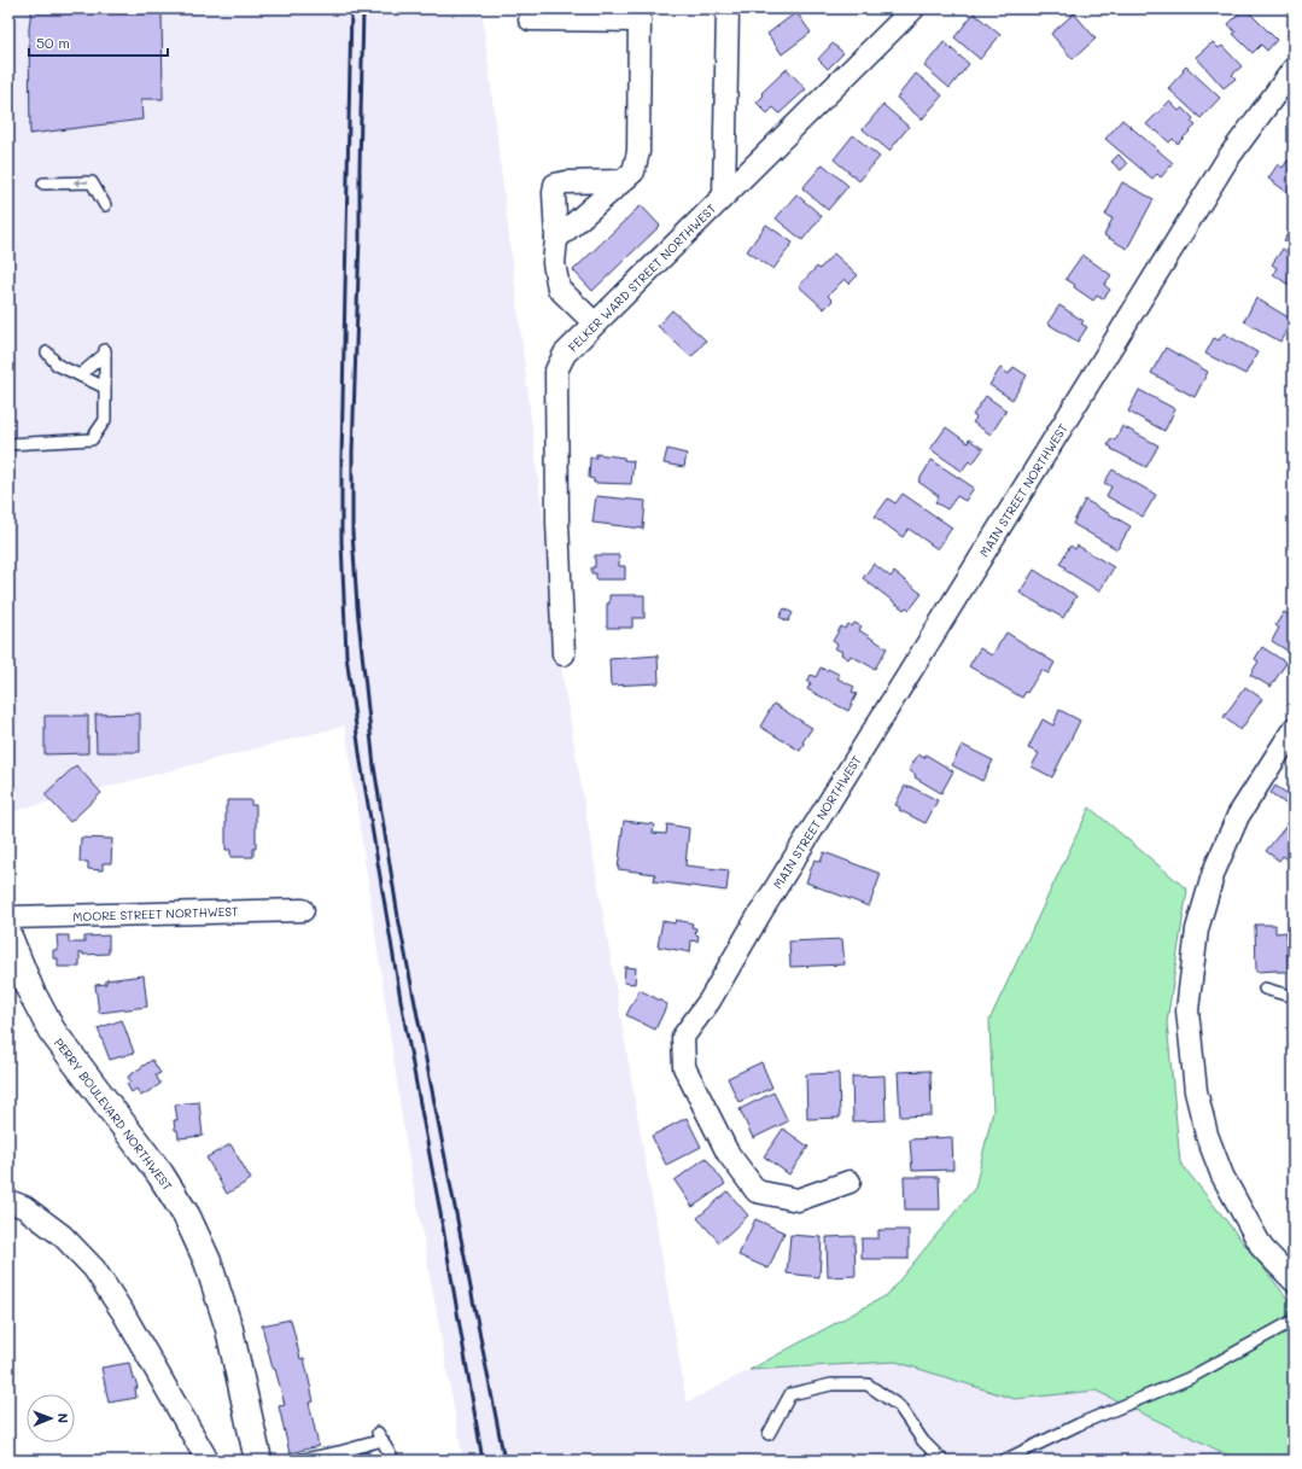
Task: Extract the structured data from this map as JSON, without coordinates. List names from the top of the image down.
{
  "streets": {
    "street": [
      "FELKER WARD STREET NORTHWEST",
      "MAIN STREET NORTHWEST",
      "MOORE STREET NORTHWEST",
      "PERRY BOULEVARD NORTHWEST"
    ]
  },
  "scale_bar": "50 m",
  "north": "right"
}
